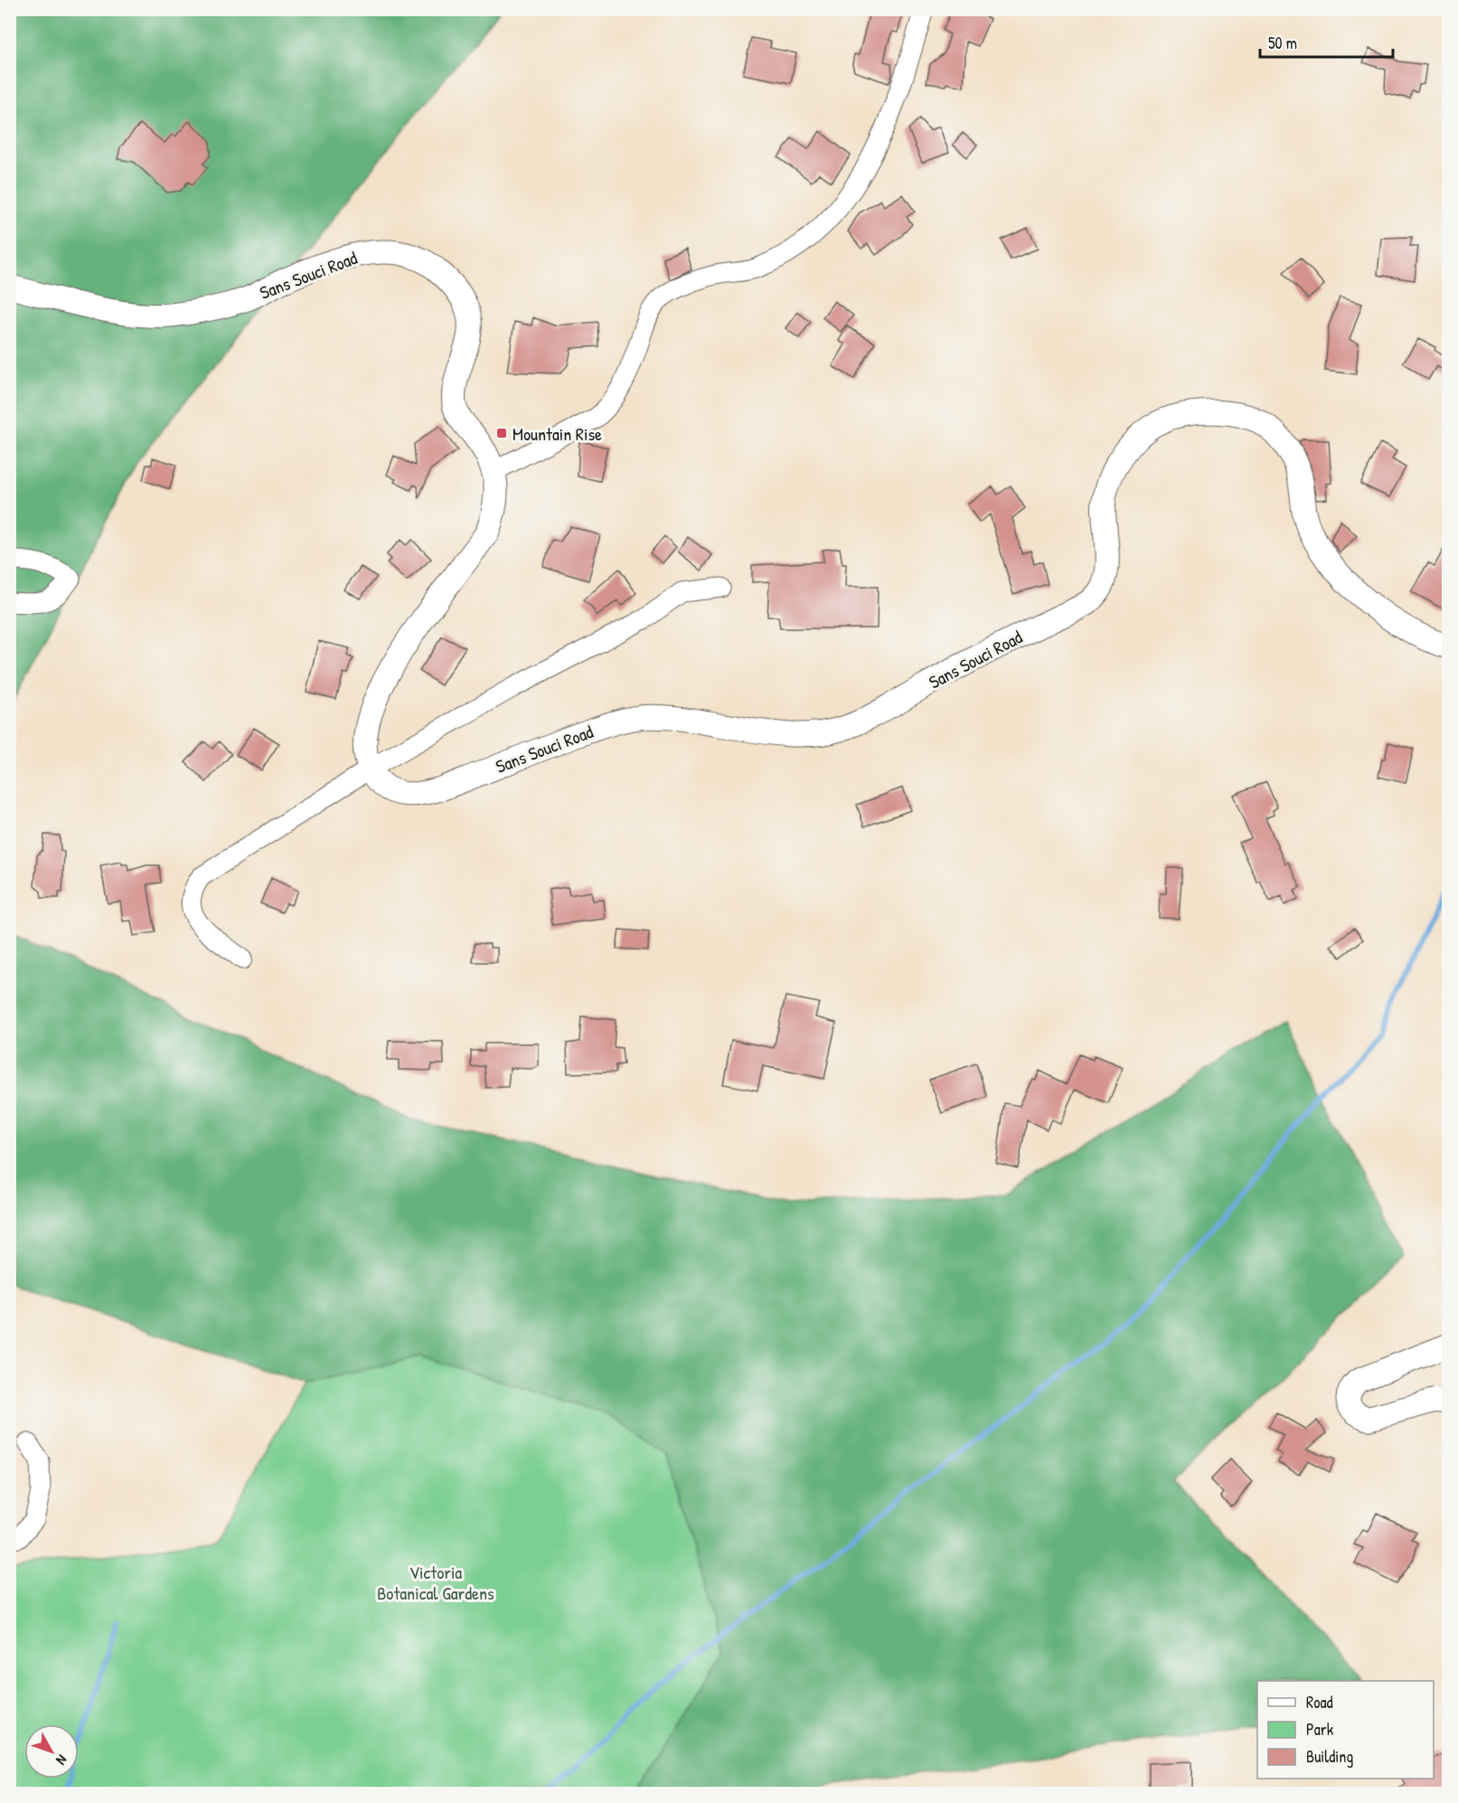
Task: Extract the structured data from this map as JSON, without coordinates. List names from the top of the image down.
{
  "streets": {
    "main road": ["Sans Souci Road"]
  },
  "parks": ["Victoria Botanical Gardens"],
  "places": {
    "transit": ["Mountain Rise"]
  },
  "legend": ["Road", "Park", "Building"],
  "scale_bar": "50 m",
  "north": "bottom right"
}
